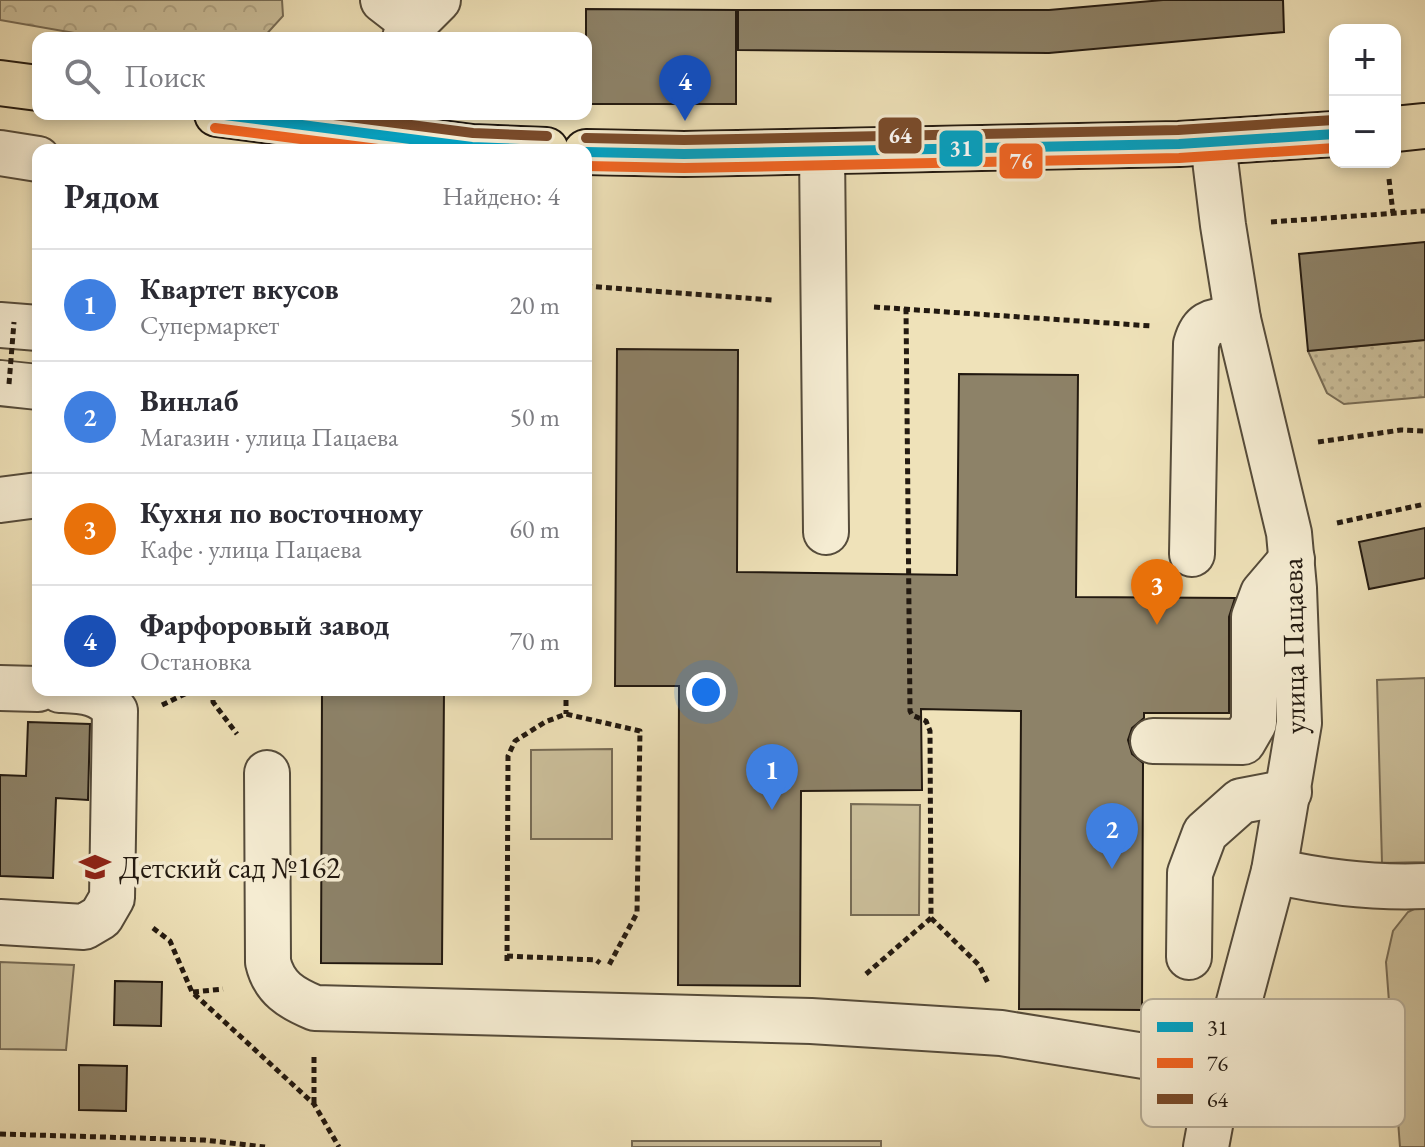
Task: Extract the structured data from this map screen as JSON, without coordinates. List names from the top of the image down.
{
  "streets": {
    "street": ["улица Пацаева"]
  },
  "places": {
    "school or university": ["Детский сад №162"]
  },
  "lines": ["transit line 31", "transit line 64", "transit line 76"],
  "legend": ["31", "76", "64"],
  "page": {
    "map_buttons": ["+", "−"],
    "search": "Поиск",
    "pins": [
      "4",
      "3",
      "1",
      "2"
    ],
    "heading": ["Рядом", "Найдено: 4"],
    "list": [
      {
        "mark": "1",
        "name": "Квартет вкусов",
        "note": "Супермаркет",
        "value": "20 m"
      },
      {
        "mark": "2",
        "name": "Винлаб",
        "note": "Магазин · улица Пацаева",
        "value": "50 m"
      },
      {
        "mark": "3",
        "name": "Кухня по восточному",
        "note": "Кафе · улица Пацаева",
        "value": "60 m"
      },
      {
        "mark": "4",
        "name": "Фарфоровый завод",
        "note": "Остановка",
        "value": "70 m"
      }
    ]
  }
}
